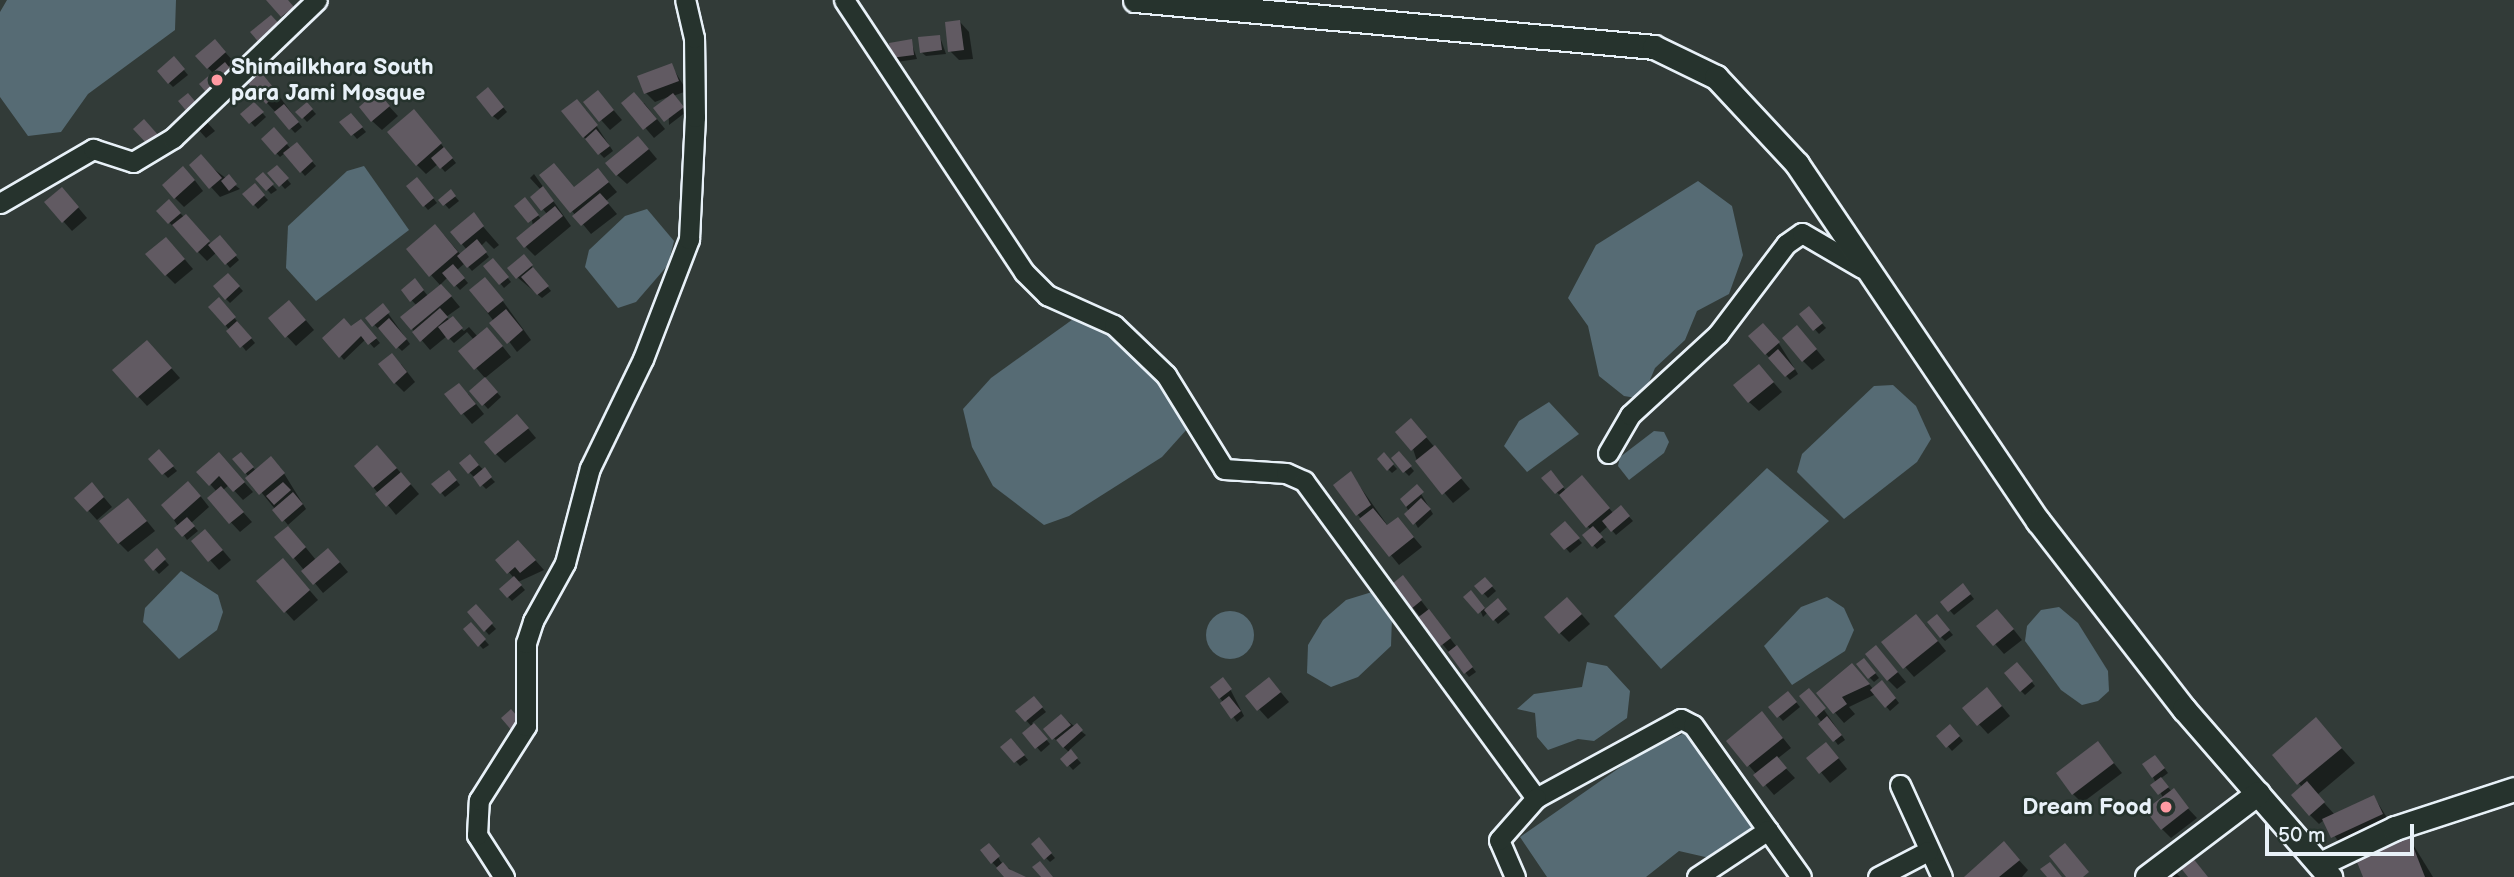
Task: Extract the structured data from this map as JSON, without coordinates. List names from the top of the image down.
{
  "places": ["Shimailkhara South para Jami Mosque", "Dream Food"],
  "scale_bar": "50 m"
}
